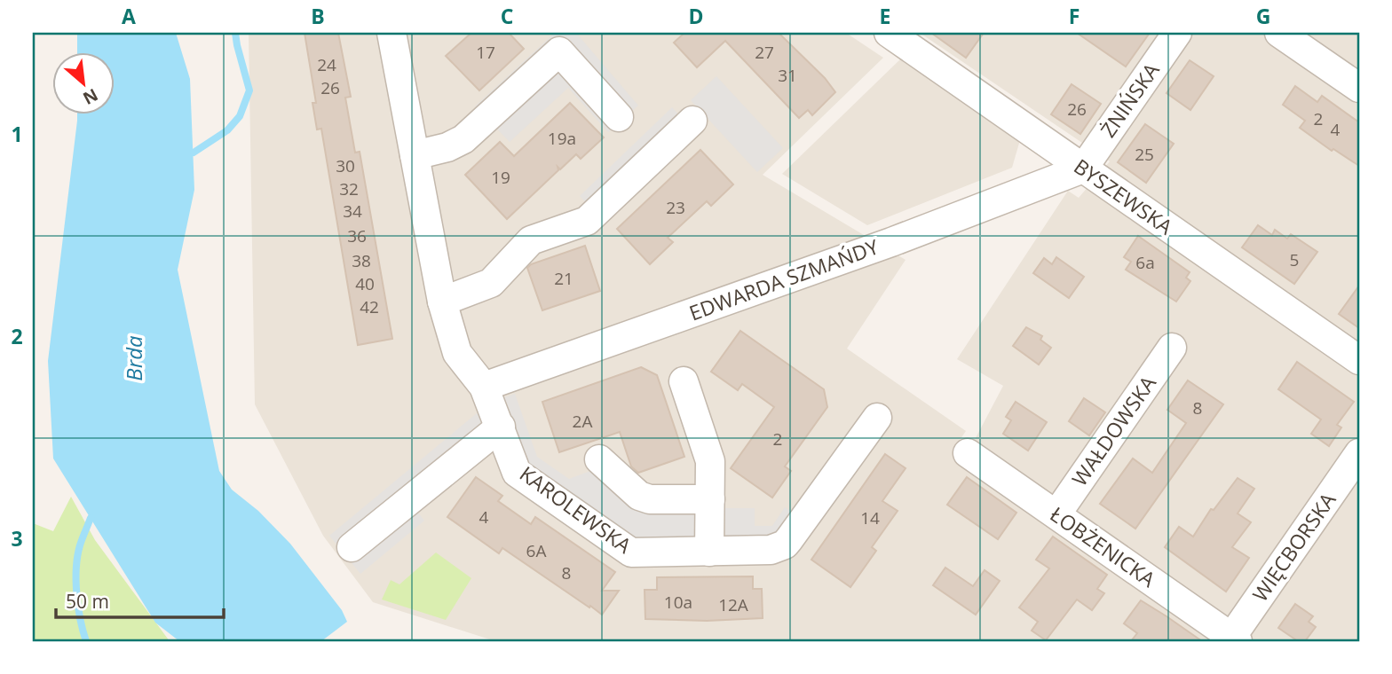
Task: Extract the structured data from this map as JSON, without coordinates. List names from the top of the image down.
{
  "streets": {
    "street": [
      "ŻNIŃSKA",
      "BYSZEWSKA",
      "EDWARDA SZMAŃDY",
      "WAŁDOWSKA",
      "KAROLEWSKA",
      "ŁOBŻENICKA",
      "WIĘCBORSKA"
    ]
  },
  "crossings": [
    ["ŻNIŃSKA", "BYSZEWSKA"],
    ["ŻNIŃSKA", "EDWARDA SZMAŃDY"],
    ["BYSZEWSKA", "EDWARDA SZMAŃDY"],
    ["EDWARDA SZMAŃDY", "KAROLEWSKA"],
    ["WAŁDOWSKA", "ŁOBŻENICKA"],
    ["ŁOBŻENICKA", "WIĘCBORSKA"]
  ],
  "water": ["Brda"],
  "house_numbers": [
    "17",
    "27",
    "24",
    "31",
    "26",
    "26",
    "2",
    "4",
    "19a",
    "25",
    "30",
    "19",
    "32",
    "23",
    "34",
    "36",
    "5",
    "38",
    "6a",
    "21",
    "40",
    "42",
    "8",
    "2A",
    "2",
    "4",
    "14",
    "6A",
    "8",
    "10a",
    "12A"
  ],
  "scale_bar": "50 m",
  "north": "bottom right",
  "grid": {
    "columns": [
      "A",
      "B",
      "C",
      "D",
      "E",
      "F",
      "G"
    ],
    "rows": ["1", "2", "3"]
  }
}
